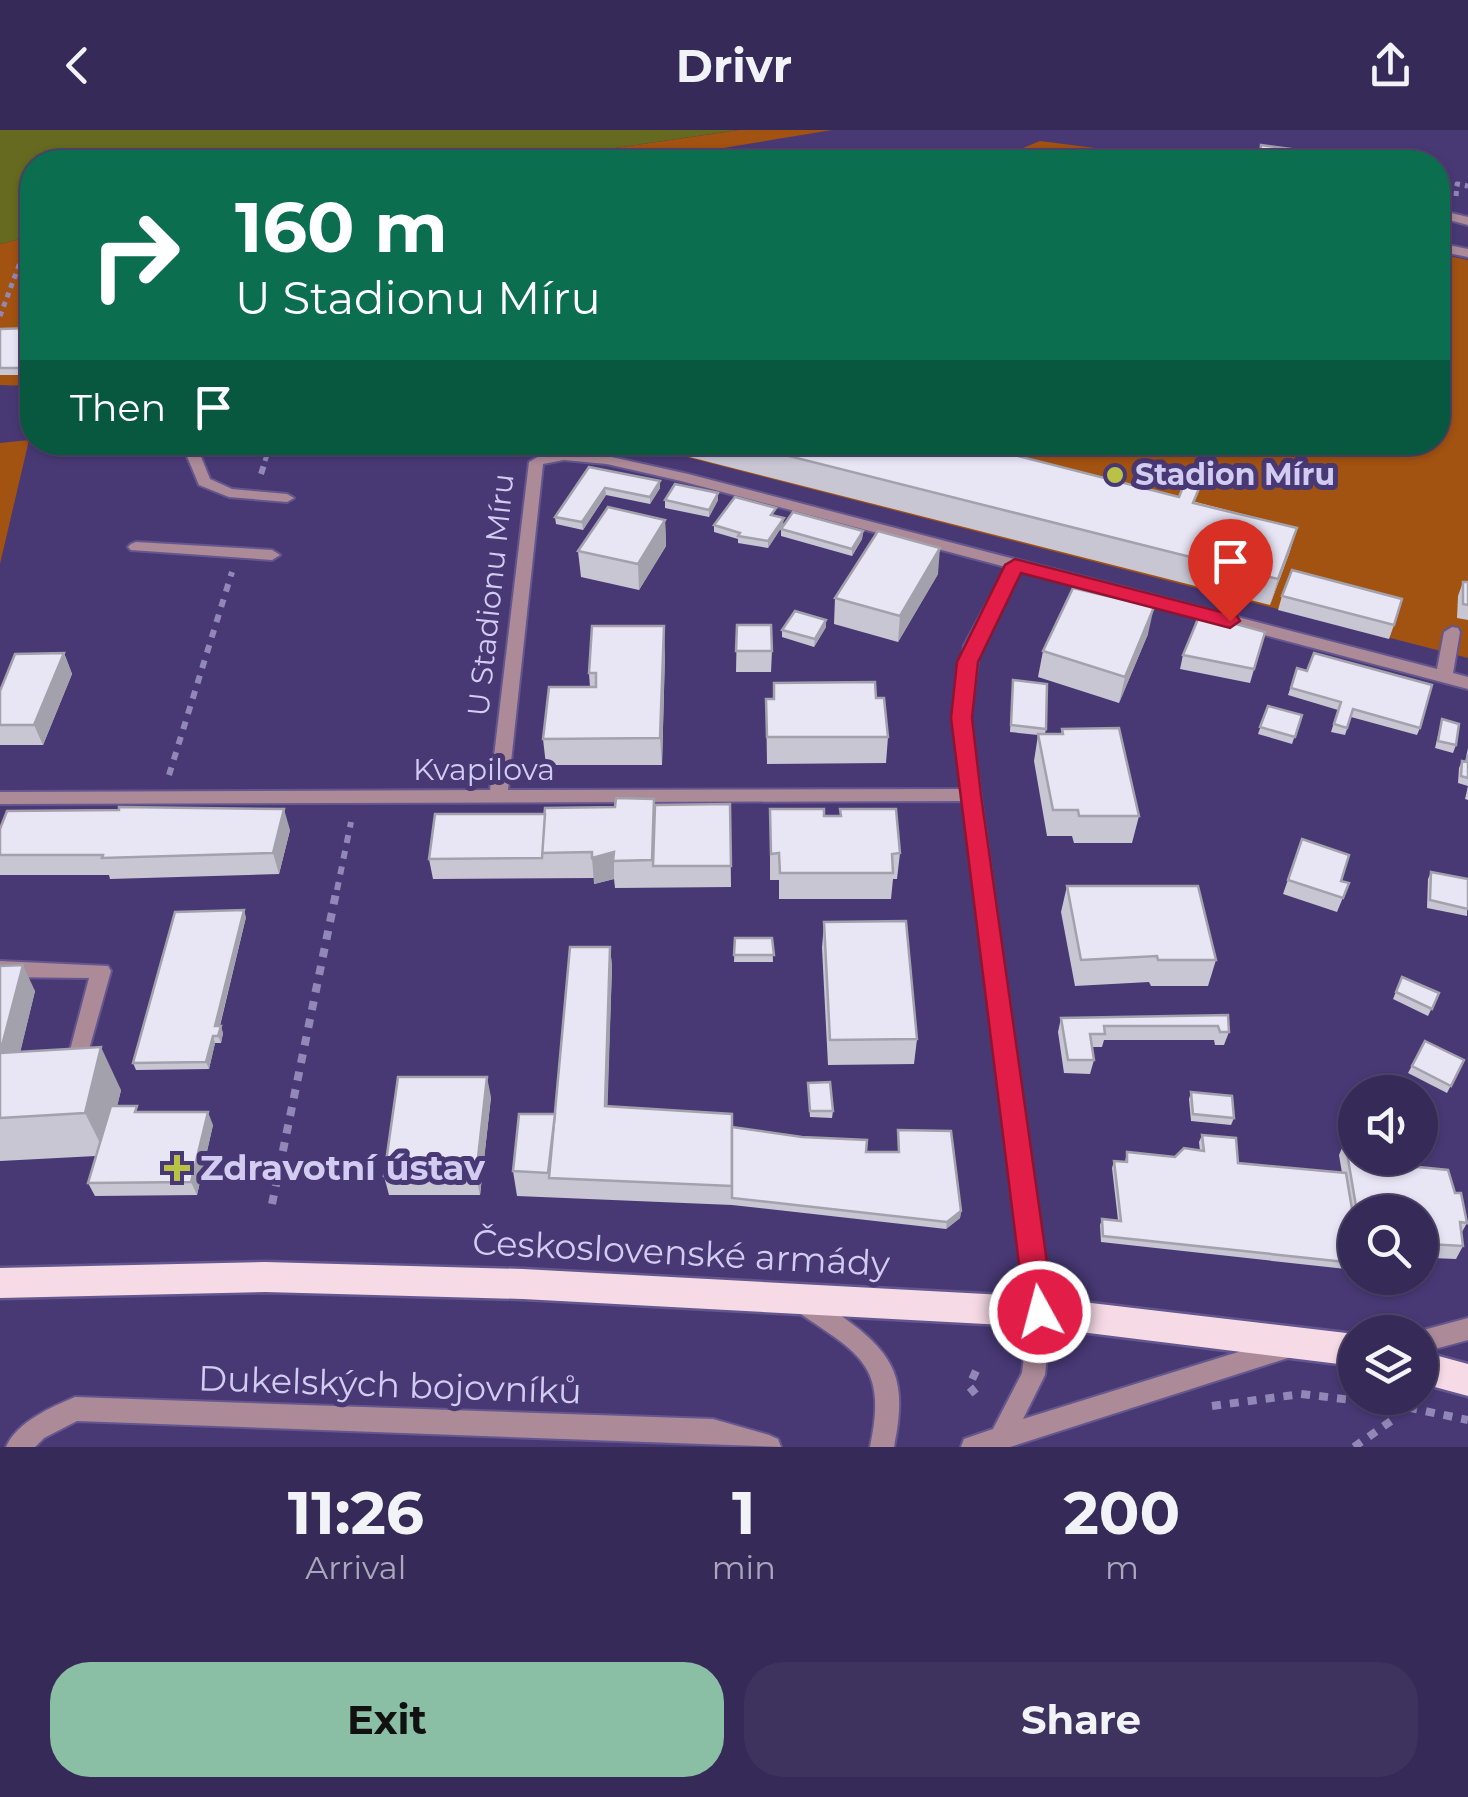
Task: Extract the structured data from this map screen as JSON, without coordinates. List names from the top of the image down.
{
  "streets": {
    "main road": ["Československé armády"],
    "street": ["U Stadionu Míru", "Kvapilova", "Dukelských bojovníků"]
  },
  "crossings": [
    ["U Stadionu Míru", "Kvapilova"]
  ],
  "places": {
    "other": ["Stadion Míru"],
    "health": ["Zdravotní ústav"]
  },
  "page": {
    "header": "Drivr",
    "turn": ["160 m", "U Stadionu Míru"],
    "then": "Then",
    "eta": [
      "11:26",
      "Arrival",
      "1",
      "min",
      "200",
      "m"
    ],
    "buttons": ["Exit", "Share"]
  }
}
